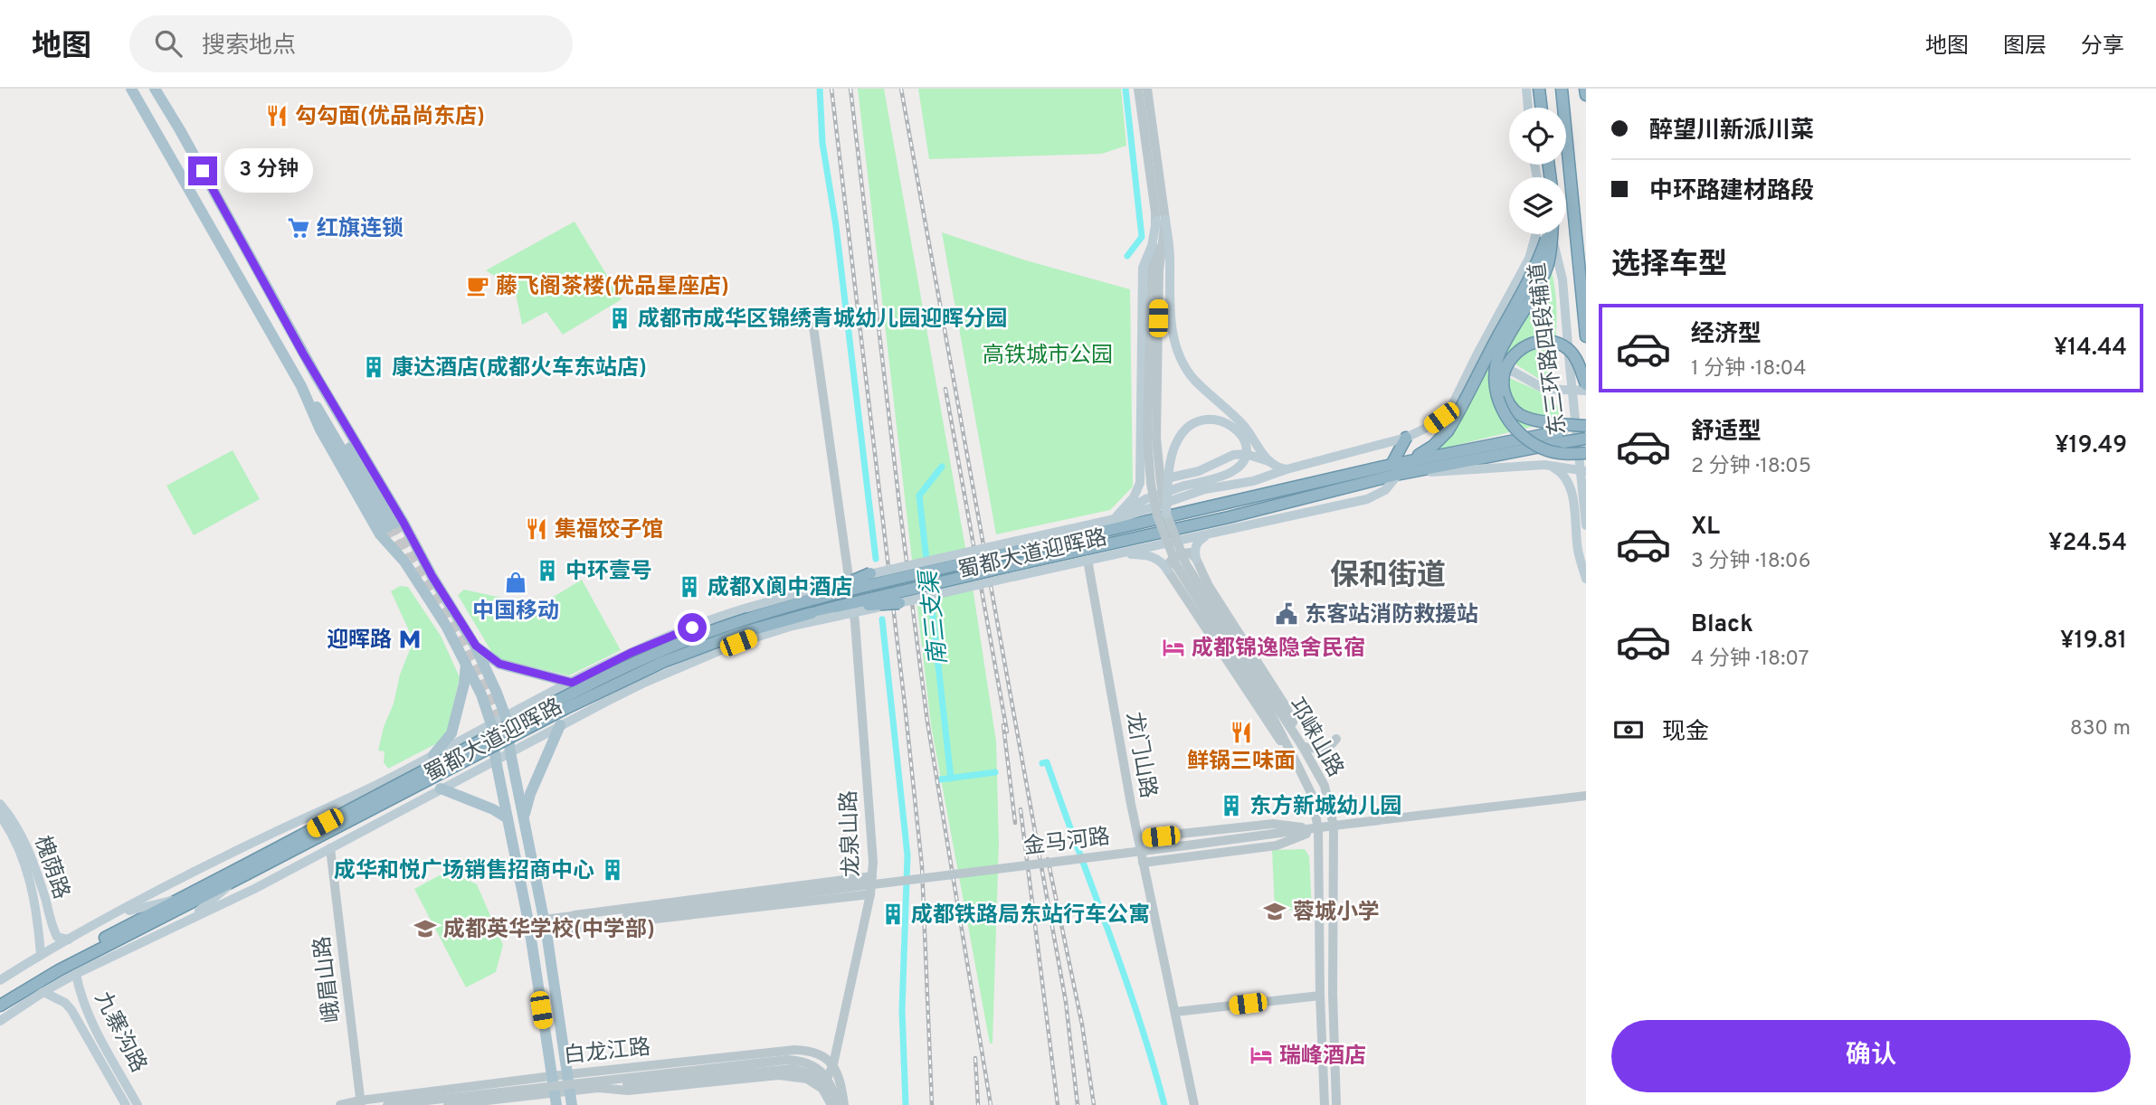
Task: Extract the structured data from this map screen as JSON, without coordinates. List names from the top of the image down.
{
  "streets": {
    "highway": ["蜀都大道迎晖路"],
    "main road": ["东三环路四段辅道", "槐荫路", "九寨沟路"],
    "street": [
      "邛崃山路",
      "龙门山路",
      "龙泉山路",
      "金马河路",
      "峨眉山路",
      "白龙江路"
    ]
  },
  "crossings": [
    ["蜀都大道迎晖路", "龙门山路"],
    ["蜀都大道迎晖路", "槐荫路"],
    ["蜀都大道迎晖路", "峨眉山路"],
    ["蜀都大道迎晖路", "九寨沟路"],
    ["邛崃山路", "金马河路"],
    ["龙泉山路", "白龙江路"],
    ["峨眉山路", "白龙江路"]
  ],
  "districts": ["保和街道"],
  "water": ["南三支渠"],
  "parks": ["高铁城市公园"],
  "places": {
    "restaurant": ["勾勾面(优品尚东店)", "集福饺子馆", "鲜锅三味面"],
    "supermarket": ["红旗连锁"],
    "cafe": ["藤飞阁茶楼(优品星座店)"],
    "building": [
      "成都市成华区锦绣青城幼儿园迎晖分园",
      "康达酒店(成都火车东站店)",
      "中环壹号",
      "成都X阆中酒店",
      "东方新城幼儿园",
      "成华和悦广场销售招商中心",
      "成都铁路局东站行车公寓"
    ],
    "shop": ["中国移动"],
    "public building": ["东客站消防救援站"],
    "metro station": ["迎晖路"],
    "hotel": ["成都锦逸隐舍民宿", "瑞峰酒店"],
    "school or university": ["蓉城小学", "成都英华学校(中学部)"]
  },
  "page": {
    "header": "地图",
    "search": "搜索地点",
    "nav": ["地图", "图层", "分享"],
    "banner": ["醉望川新派川菜", "中环路建材路段"],
    "bubble": "3 分钟",
    "heading": "选择车型",
    "list": [
      {
        "name": "经济型",
        "note": "1 分钟 · 18:04",
        "value": "¥14.44"
      },
      {
        "name": "舒适型",
        "note": "2 分钟 · 18:05",
        "value": "¥19.49"
      },
      {
        "name": "XL",
        "note": "3 分钟 · 18:06",
        "value": "¥24.54"
      },
      {
        "name": "Black",
        "note": "4 分钟 · 18:07",
        "value": "¥19.81"
      }
    ],
    "pay": ["现金", "830 m"],
    "buttons": "确认"
  }
}
